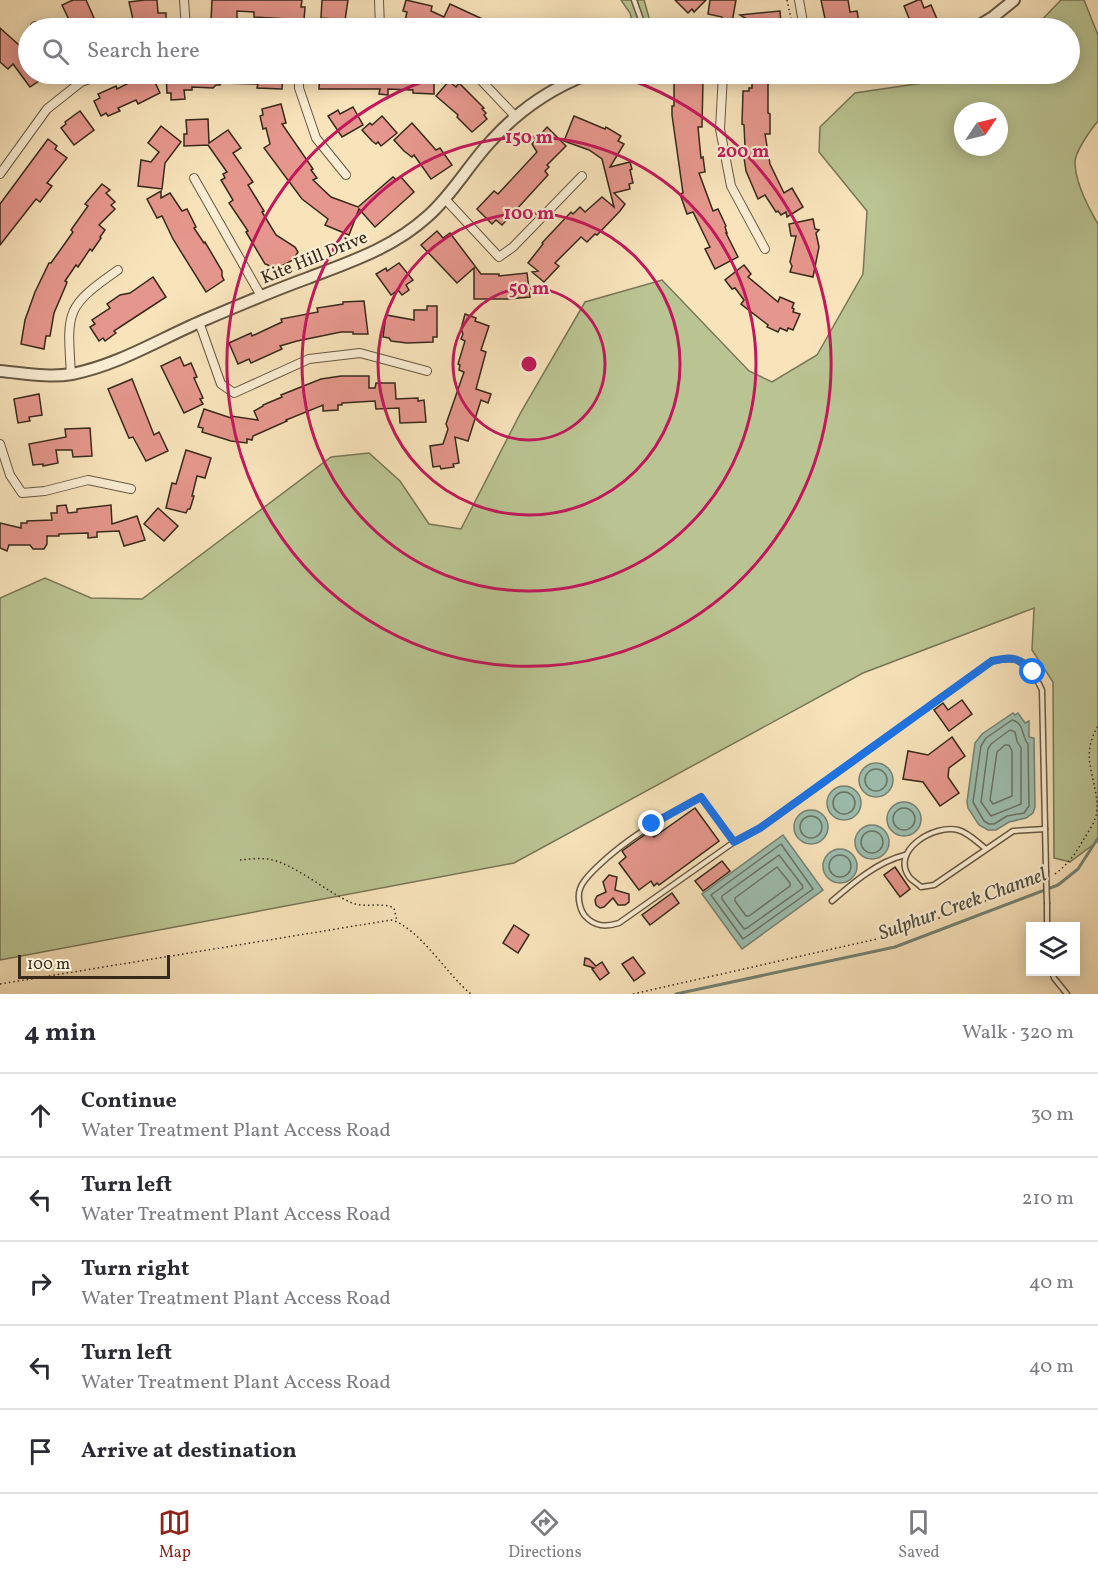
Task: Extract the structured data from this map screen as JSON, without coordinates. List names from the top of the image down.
{
  "streets": {
    "street": ["Kite Hill Drive"]
  },
  "water": ["Sulphur Creek Channel"],
  "scale_bar": "100 m",
  "north": "top right",
  "page": {
    "search": "Search here",
    "scale": "100 m",
    "heading": ["4 min", "Walk · 320 m"],
    "list": [
      ["Continue", "Water Treatment Plant Access Road", "30 m"],
      ["Turn left", "Water Treatment Plant Access Road", "210 m"],
      ["Turn right", "Water Treatment Plant Access Road", "40 m"],
      ["Turn left", "Water Treatment Plant Access Road", "40 m"],
      "Arrive at destination"
    ],
    "nav": ["Map", "Directions", "Saved"]
  },
  "rings": [
    "150 m",
    "200 m",
    "100 m",
    "50 m"
  ]
}
